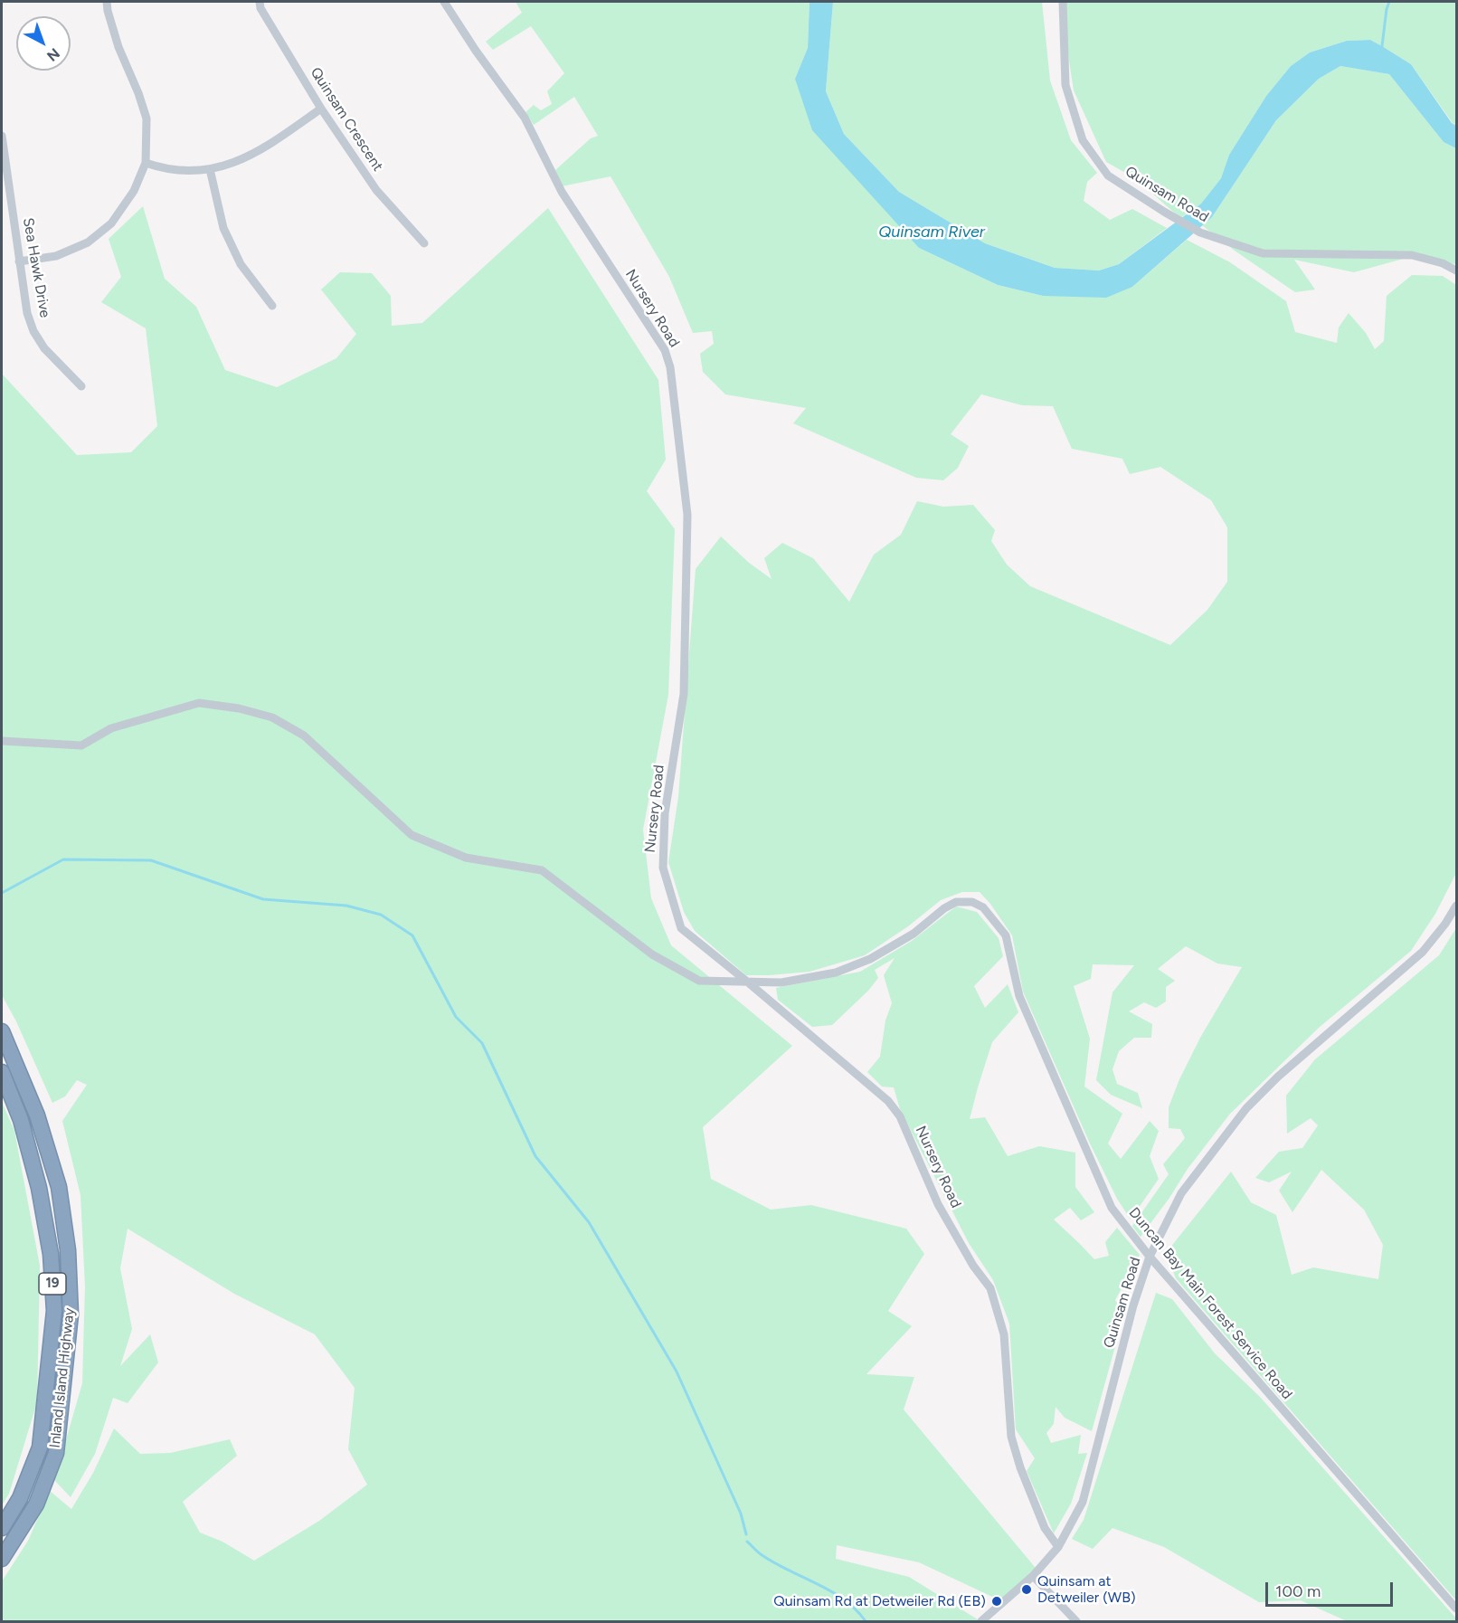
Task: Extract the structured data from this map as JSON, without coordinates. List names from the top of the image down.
{
  "streets": {
    "highway": ["19", "Inland Island Highway"],
    "street": [
      "Quinsam Crescent",
      "Quinsam Road",
      "Sea Hawk Drive",
      "Nursery Road",
      "Duncan Bay Main Forest Service Road"
    ]
  },
  "crossings": [
    ["Quinsam Road", "Nursery Road"],
    ["Quinsam Road", "Duncan Bay Main Forest Service Road"],
    ["Nursery Road", "Duncan Bay Main Forest Service Road"]
  ],
  "water": ["Quinsam River"],
  "places": ["Quinsam at Detweiler (WB)", "Quinsam Rd at Detweiler Rd (EB)"],
  "scale_bar": "100 m",
  "north": "bottom right"
}
